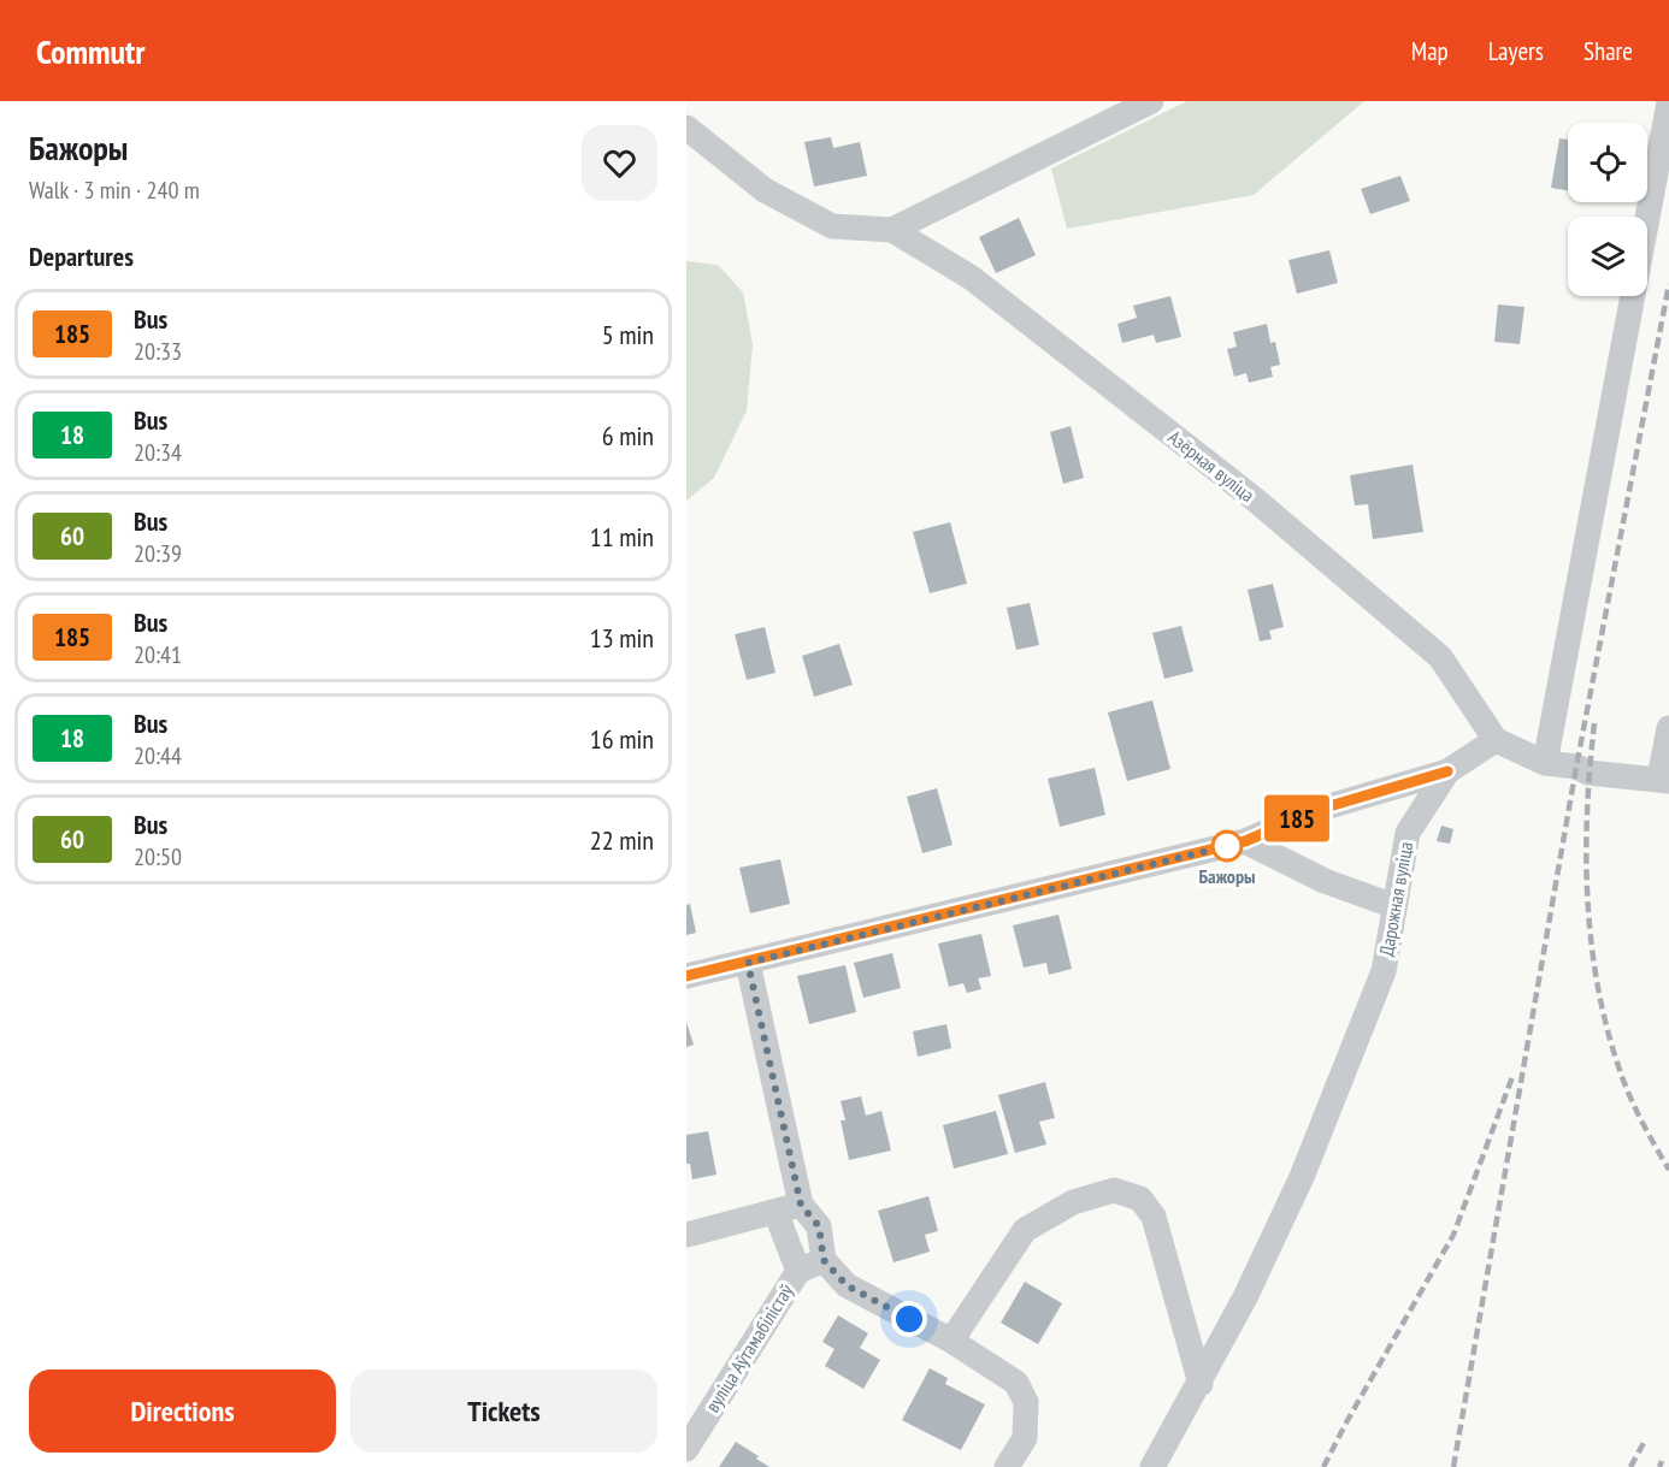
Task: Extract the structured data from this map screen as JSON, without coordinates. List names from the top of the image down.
{
  "streets": {
    "street": ["Азёрная вуліца", "Дарожная вуліца", "вуліца Аўтамабілістаў"]
  },
  "crossings": [
    ["Азёрная вуліца", "Дарожная вуліца"]
  ],
  "places": ["Бажоры"],
  "lines": ["bus line 185"],
  "page": {
    "header": "Commutr",
    "nav": ["Map", "Layers", "Share"],
    "heading": [
      ["Бажоры", "Walk · 3 min · 240 m"],
      "Departures"
    ],
    "on_map": "185",
    "list": [
      {
        "mark": "185",
        "name": "Bus",
        "note": "20:33",
        "value": "5 min"
      },
      {
        "mark": "18",
        "name": "Bus",
        "note": "20:34",
        "value": "6 min"
      },
      {
        "mark": "60",
        "name": "Bus",
        "note": "20:39",
        "value": "11 min"
      },
      {
        "mark": "185",
        "name": "Bus",
        "note": "20:41",
        "value": "13 min"
      },
      {
        "mark": "18",
        "name": "Bus",
        "note": "20:44",
        "value": "16 min"
      },
      {
        "mark": "60",
        "name": "Bus",
        "note": "20:50",
        "value": "22 min"
      }
    ],
    "buttons": ["Directions", "Tickets"]
  }
}
